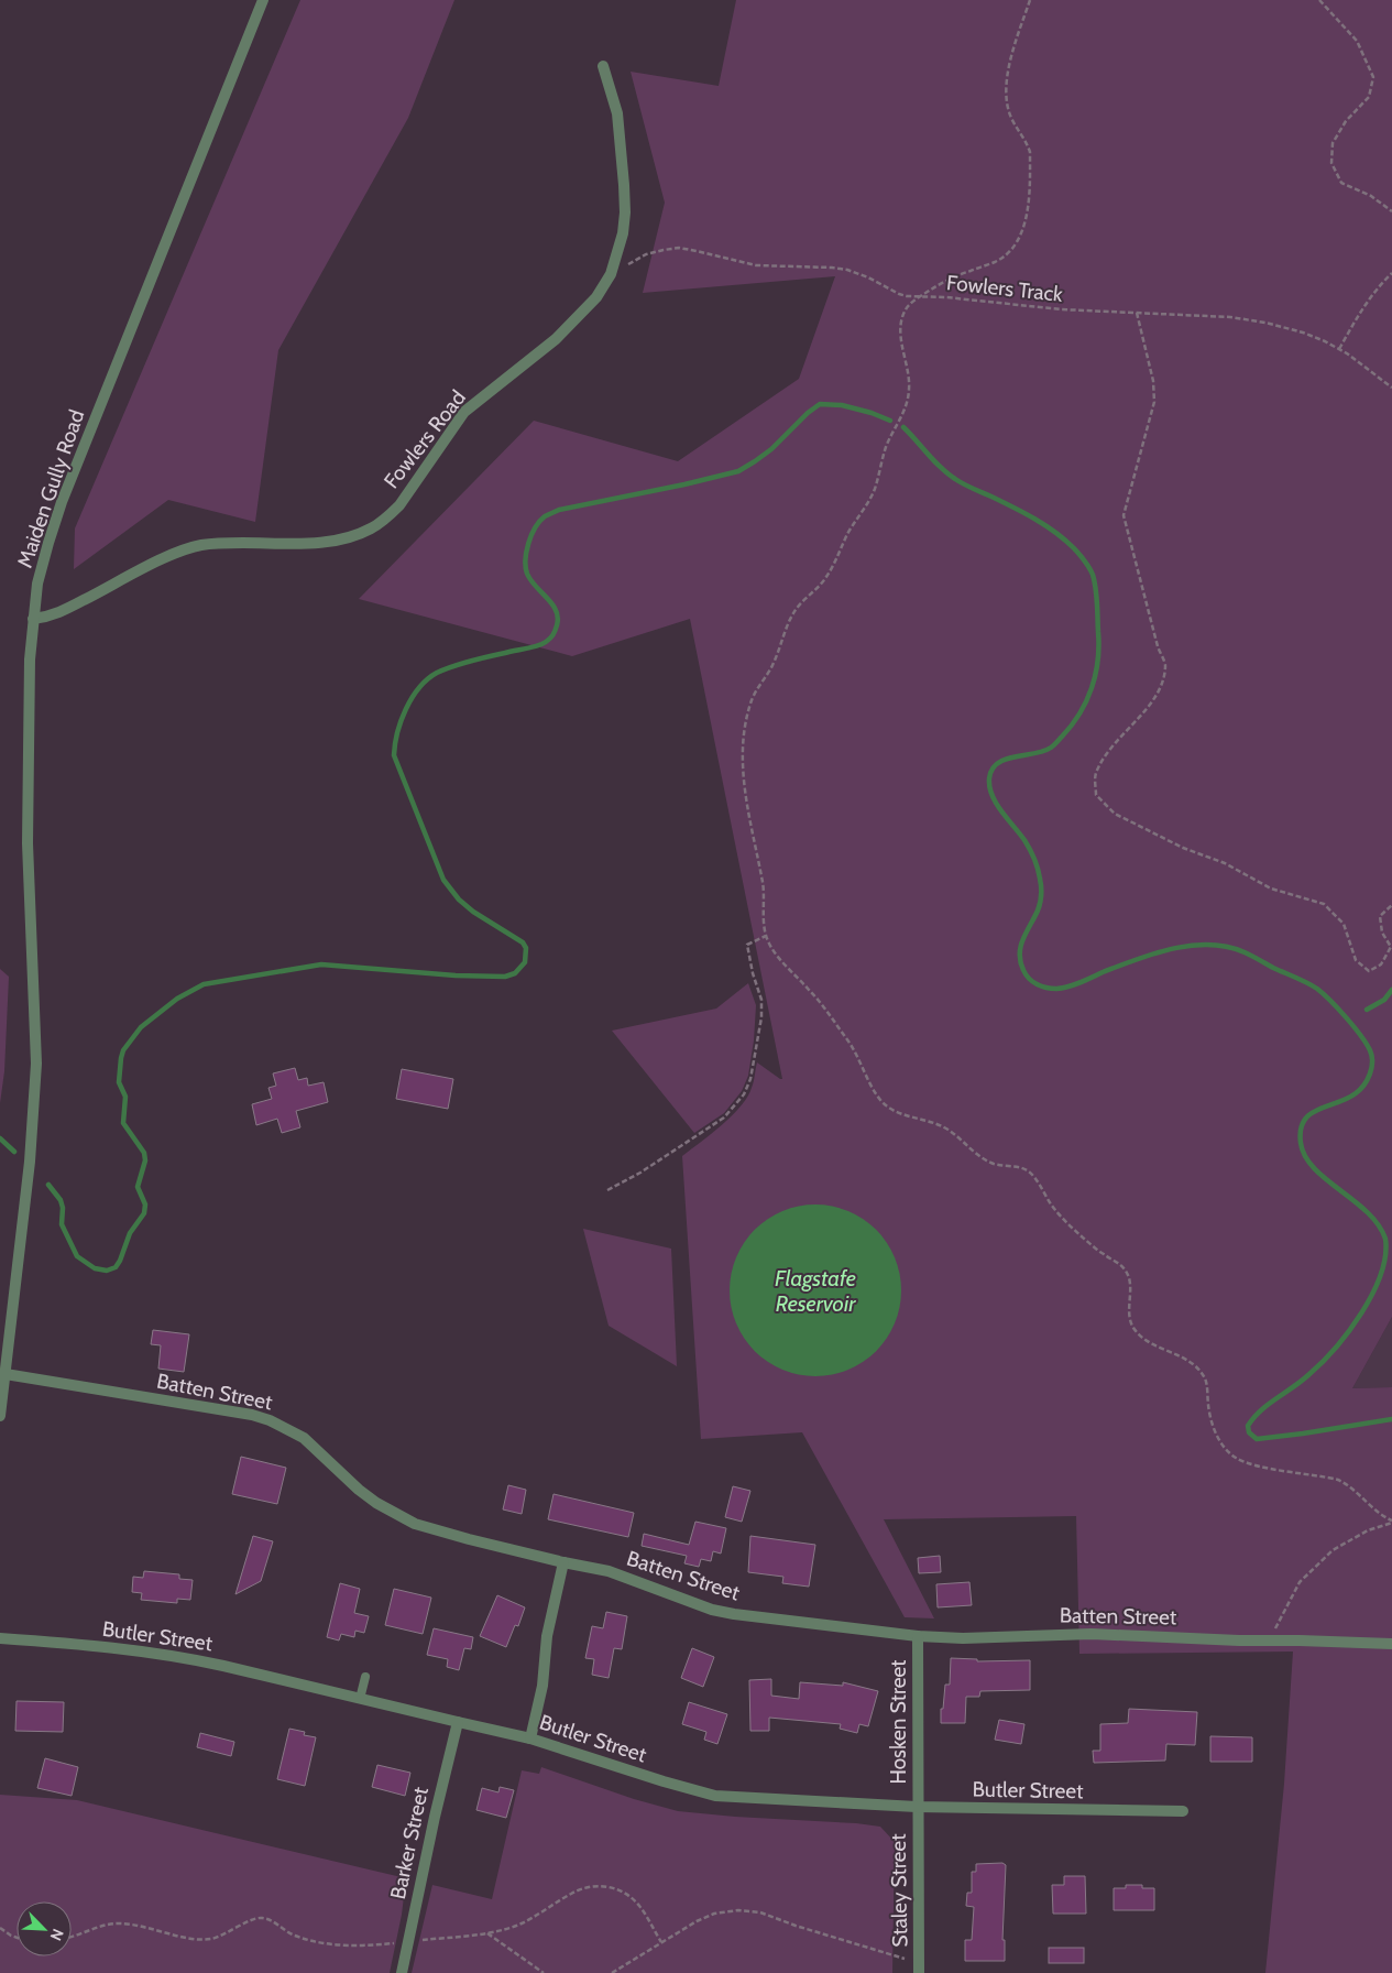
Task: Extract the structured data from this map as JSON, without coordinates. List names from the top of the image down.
{
  "streets": {
    "street": [
      "Fowlers Road",
      "Maiden Gully Road",
      "Batten Street",
      "Butler Street",
      "Hosken Street",
      "Barker Street",
      "Staley Street"
    ],
    "path": ["Fowlers Track"]
  },
  "crossings": [
    ["Fowlers Track", "Fowlers Road"],
    ["Fowlers Road", "Maiden Gully Road"],
    ["Maiden Gully Road", "Batten Street"],
    ["Batten Street", "Hosken Street"],
    ["Butler Street", "Hosken Street"],
    ["Butler Street", "Barker Street"],
    ["Butler Street", "Staley Street"],
    ["Hosken Street", "Staley Street"]
  ],
  "water": ["Flagstafe Reservoir"],
  "north": "bottom right"
}
